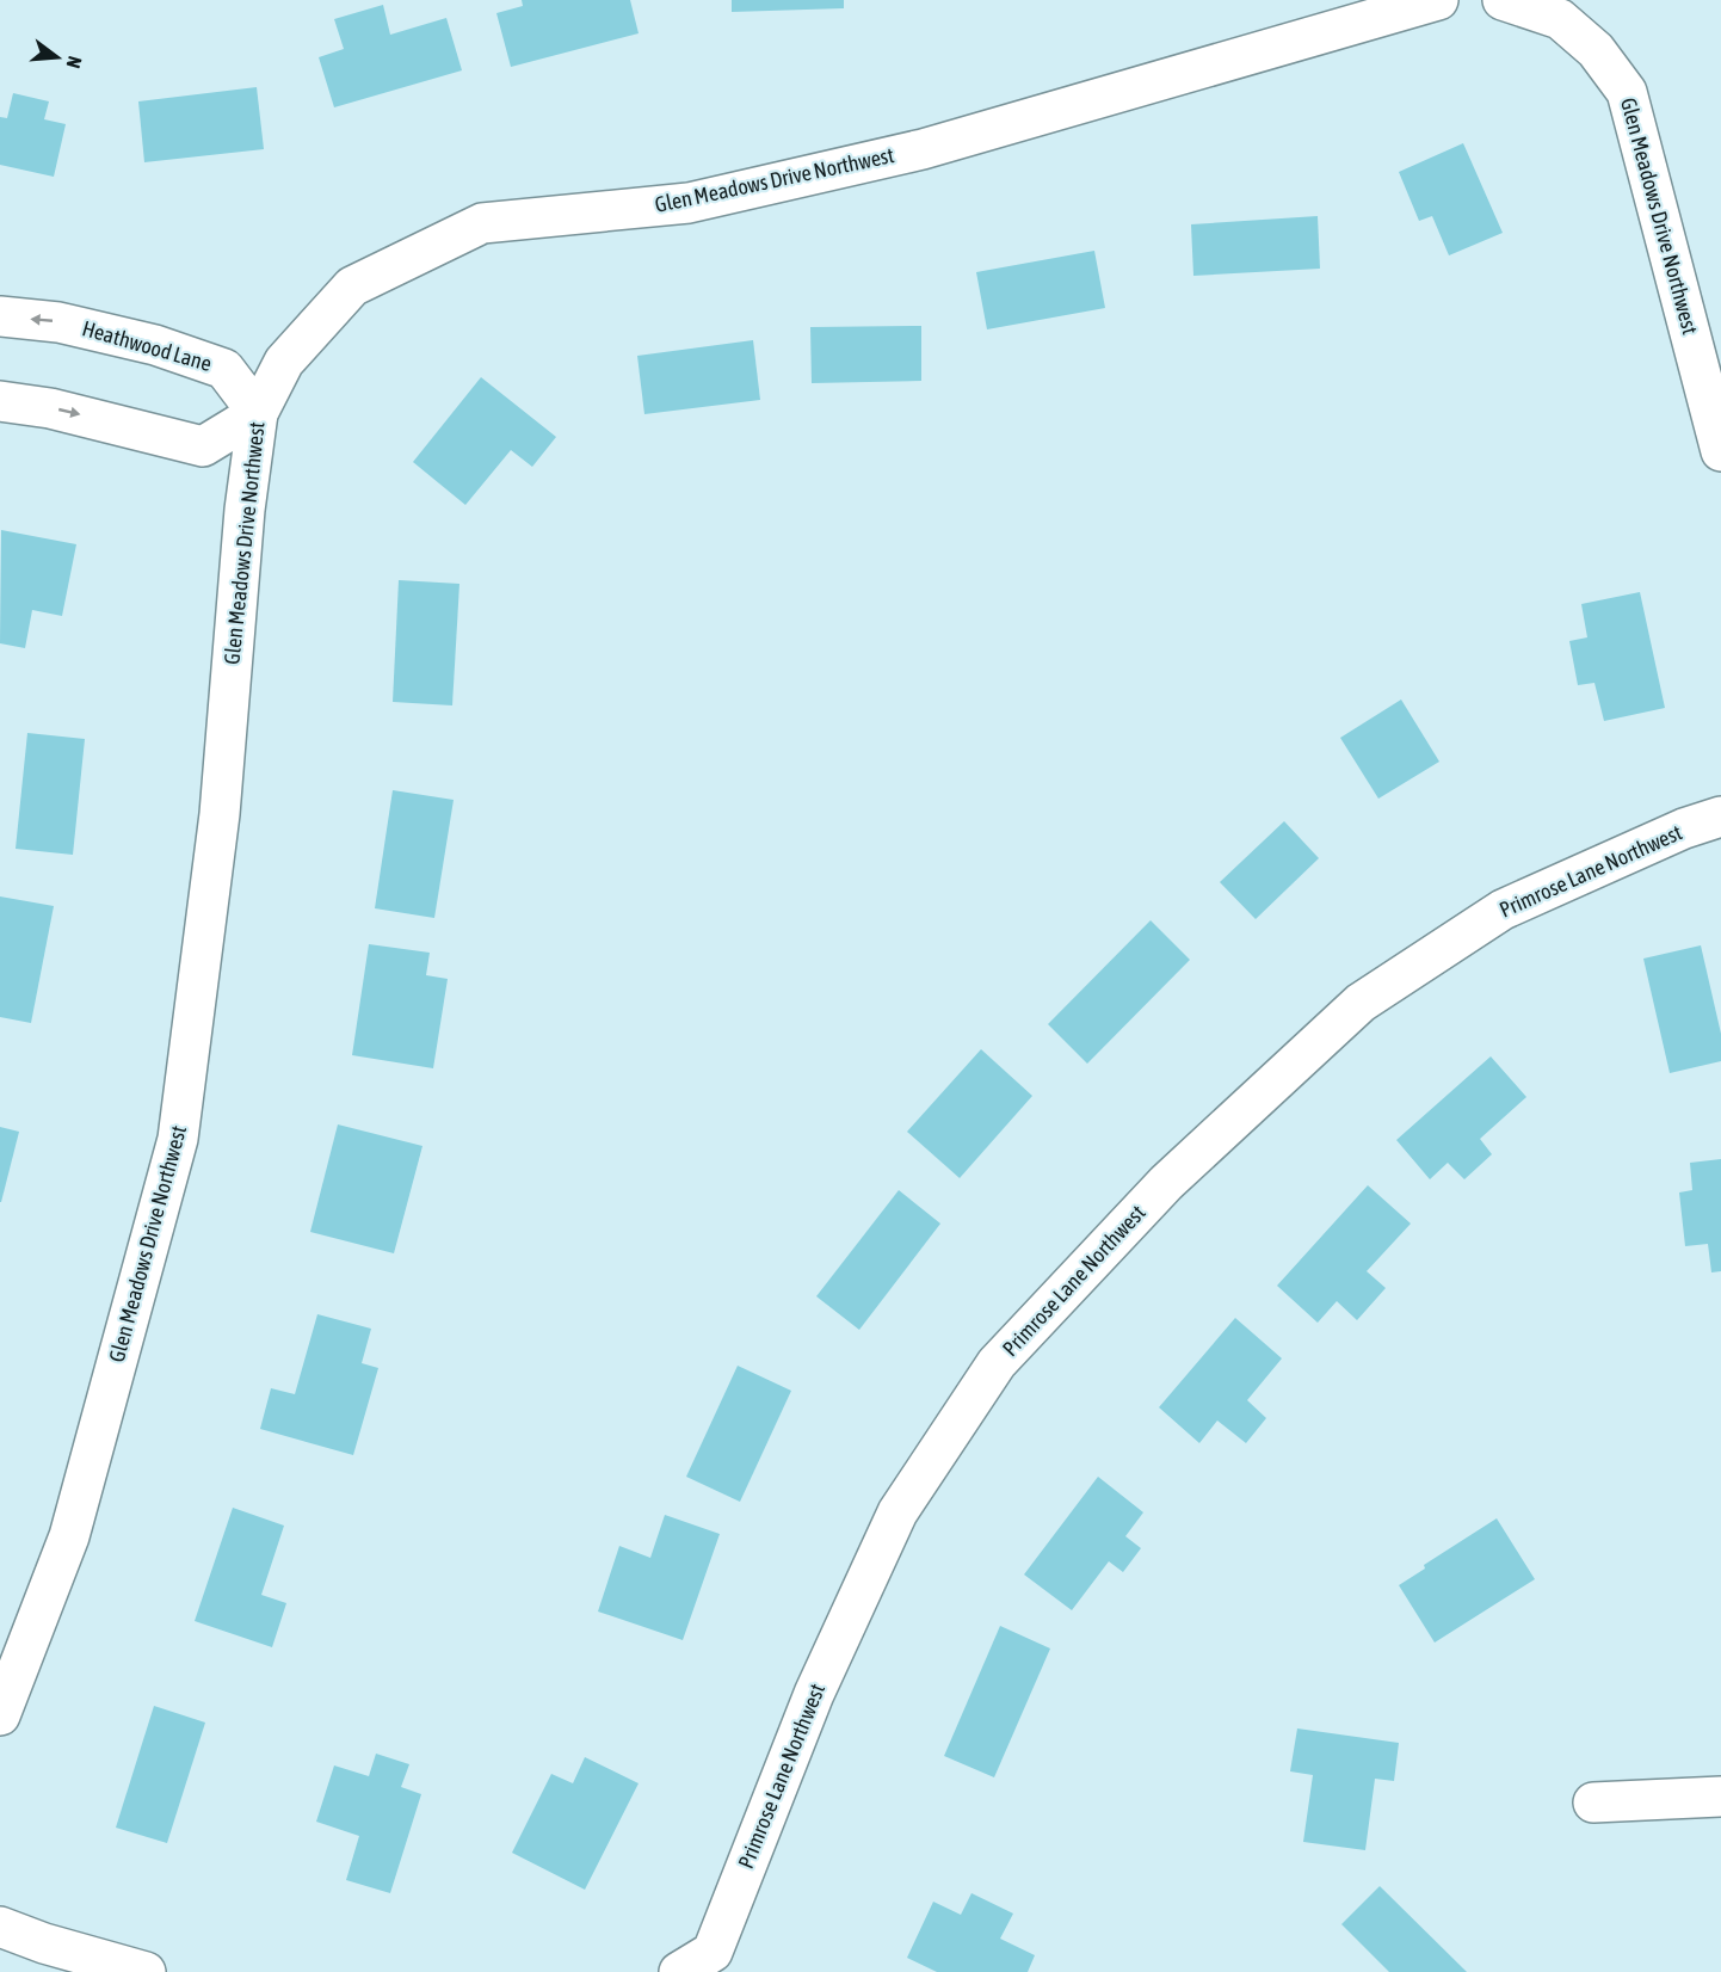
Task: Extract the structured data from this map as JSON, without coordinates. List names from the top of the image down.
{
  "streets": {
    "street": ["Glen Meadows Drive Northwest", "Heathwood Lane", "Primrose Lane Northwest"]
  },
  "crossings": [
    ["Glen Meadows Drive Northwest", "Heathwood Lane"]
  ],
  "north": "right"
}
